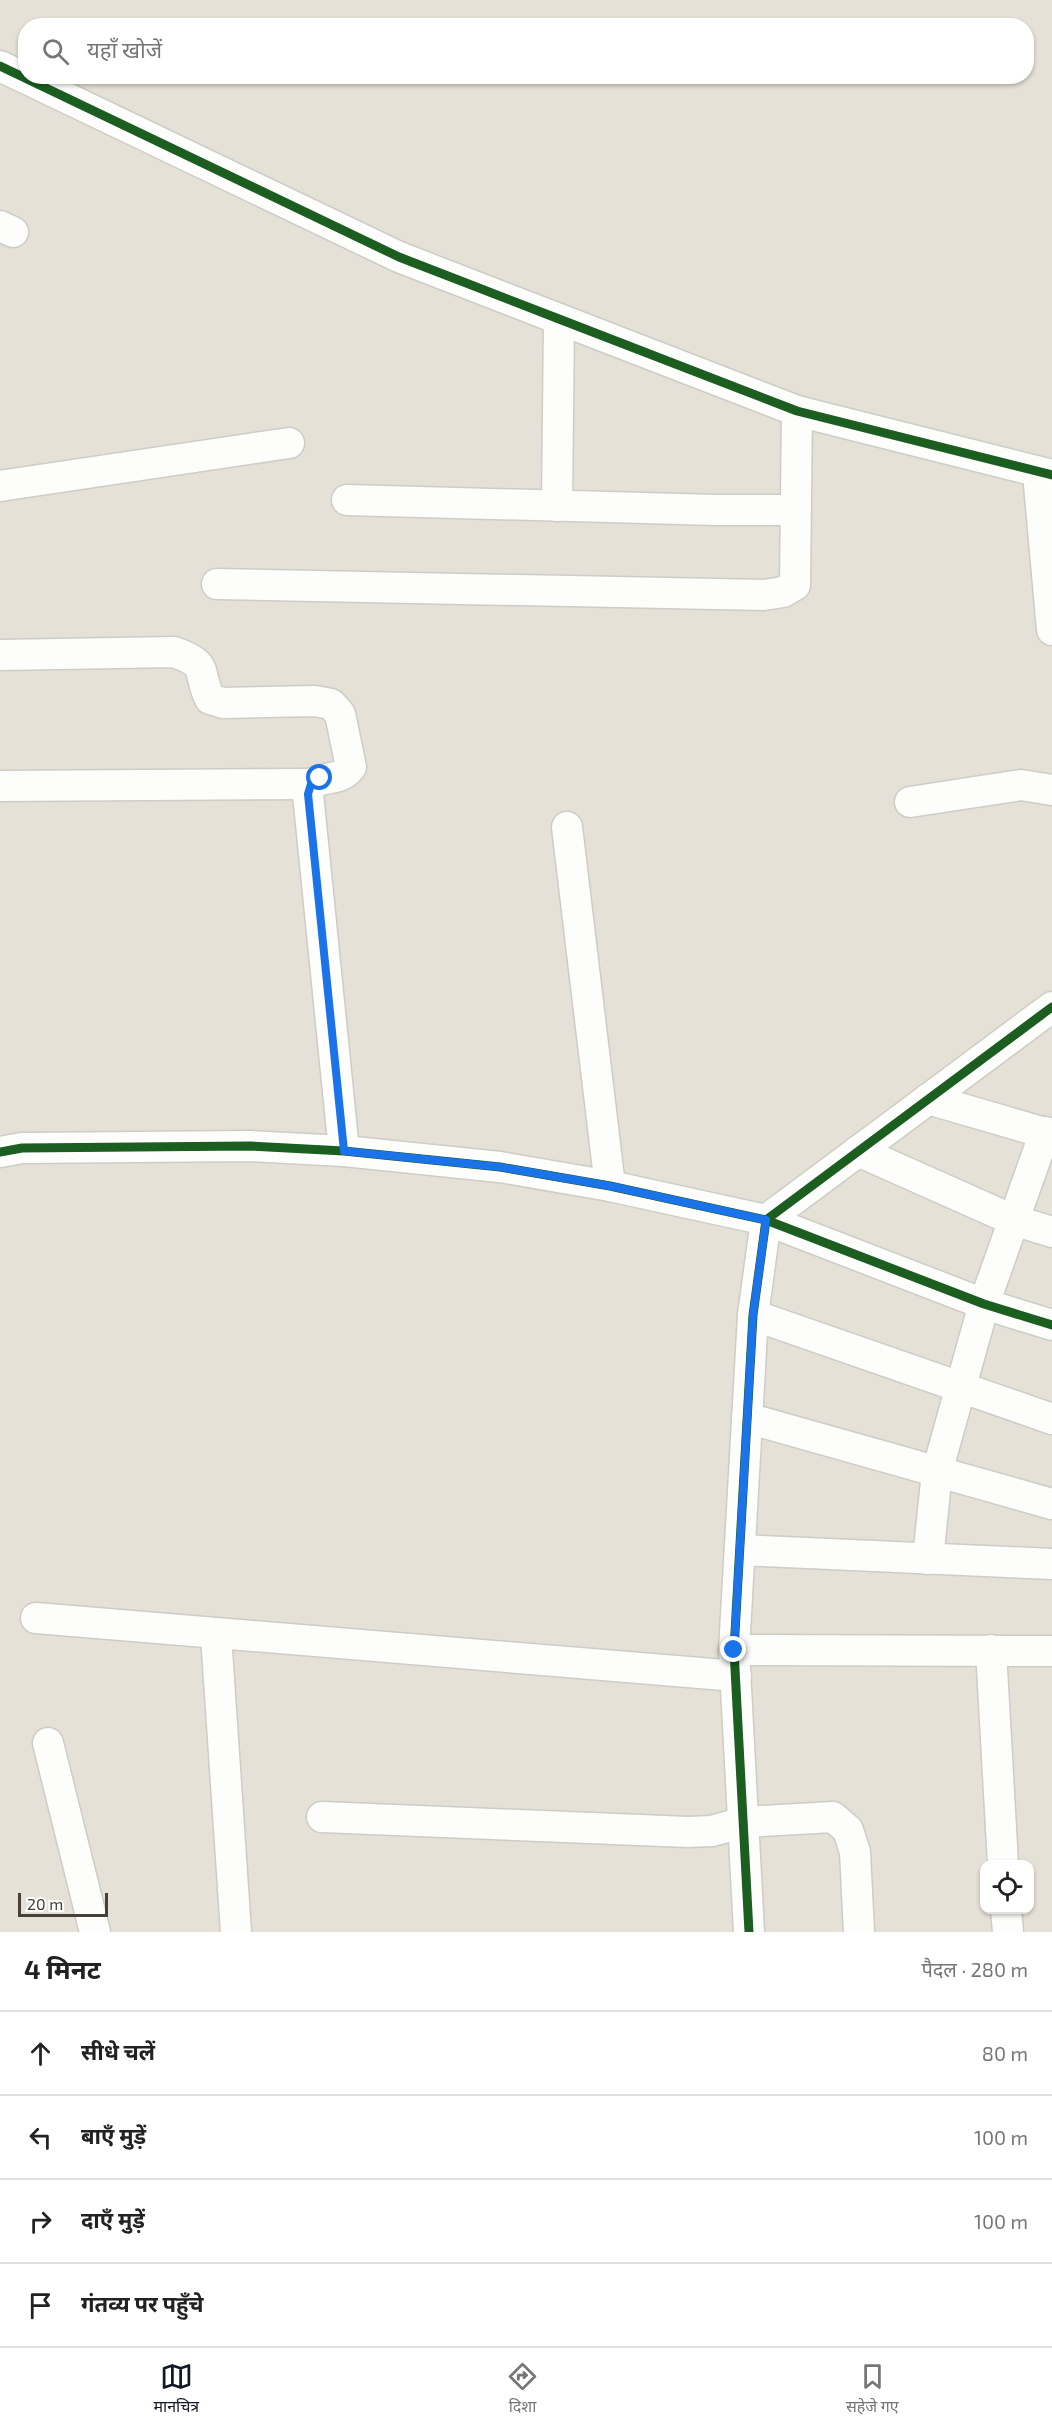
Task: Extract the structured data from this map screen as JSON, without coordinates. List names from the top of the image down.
{
  "scale_bar": "20 m",
  "page": {
    "search": "यहाँ खोजें",
    "scale": "20 m",
    "heading": ["4 मिनट", "पैदल · 280 m"],
    "list": [
      ["सीधे चलें", "80 m"],
      ["बाएँ मुड़ें", "100 m"],
      ["दाएँ मुड़ें", "100 m"],
      "गंतव्य पर पहुँचे"
    ],
    "nav": ["मानचित्र", "दिशा", "सहेजे गए"]
  }
}
